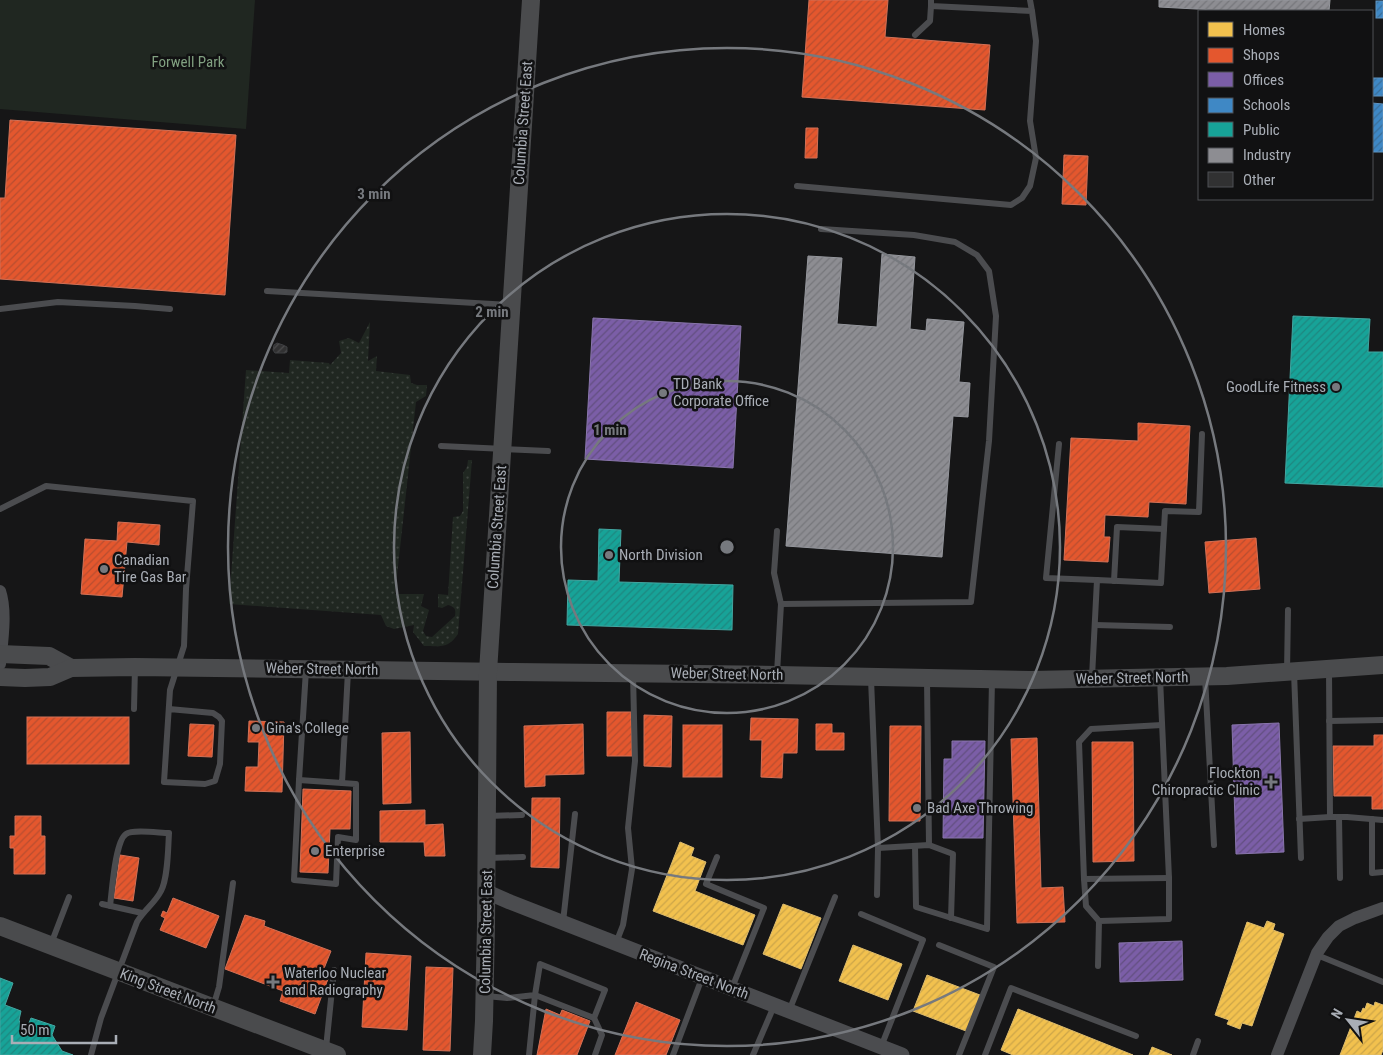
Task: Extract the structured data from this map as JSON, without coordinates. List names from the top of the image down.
{
  "streets": {
    "main road": ["Columbia Street East", "Weber Street North", "King Street North"],
    "street": ["Regina Street North"]
  },
  "crossings": [
    ["Columbia Street East", "Weber Street North"],
    ["Columbia Street East", "Regina Street North"]
  ],
  "parks": ["Forwell Park"],
  "places": {
    "other": [
      "GoodLife Fitness",
      "TD Bank Corporate Office",
      "North Division",
      "Canadian Tire Gas Bar",
      "Gina's College",
      "Bad Axe Throwing",
      "Enterprise"
    ],
    "health": ["Flockton Chiropractic Clinic", "Waterloo Nuclear and Radiography"]
  },
  "legend": [
    "Homes",
    "Shops",
    "Offices",
    "Schools",
    "Public",
    "Industry",
    "Other"
  ],
  "scale_bar": "50 m",
  "north": "top left",
  "rings": ["3 min", "2 min", "1 min"]
}
